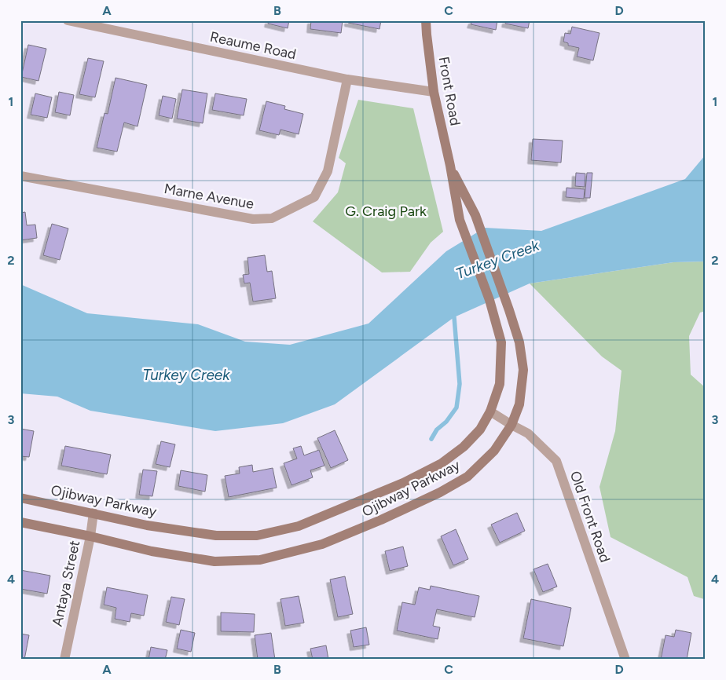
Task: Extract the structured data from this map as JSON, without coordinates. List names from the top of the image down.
{
  "streets": {
    "main road": ["Front Road", "Ojibway Parkway"],
    "street": [
      "Reaume Road",
      "Marne Avenue",
      "Old Front Road",
      "Antaya Street"
    ]
  },
  "crossings": [
    ["Reaume Road", "Front Road"],
    ["Reaume Road", "Marne Avenue"],
    ["Front Road", "Ojibway Parkway"],
    ["Ojibway Parkway", "Old Front Road"],
    ["Ojibway Parkway", "Antaya Street"]
  ],
  "water": ["Turkey Creek"],
  "parks": ["G. Craig Park"],
  "grid": {
    "columns": [
      "A",
      "B",
      "C",
      "D"
    ],
    "rows": [
      "1",
      "2",
      "3",
      "4"
    ]
  }
}
